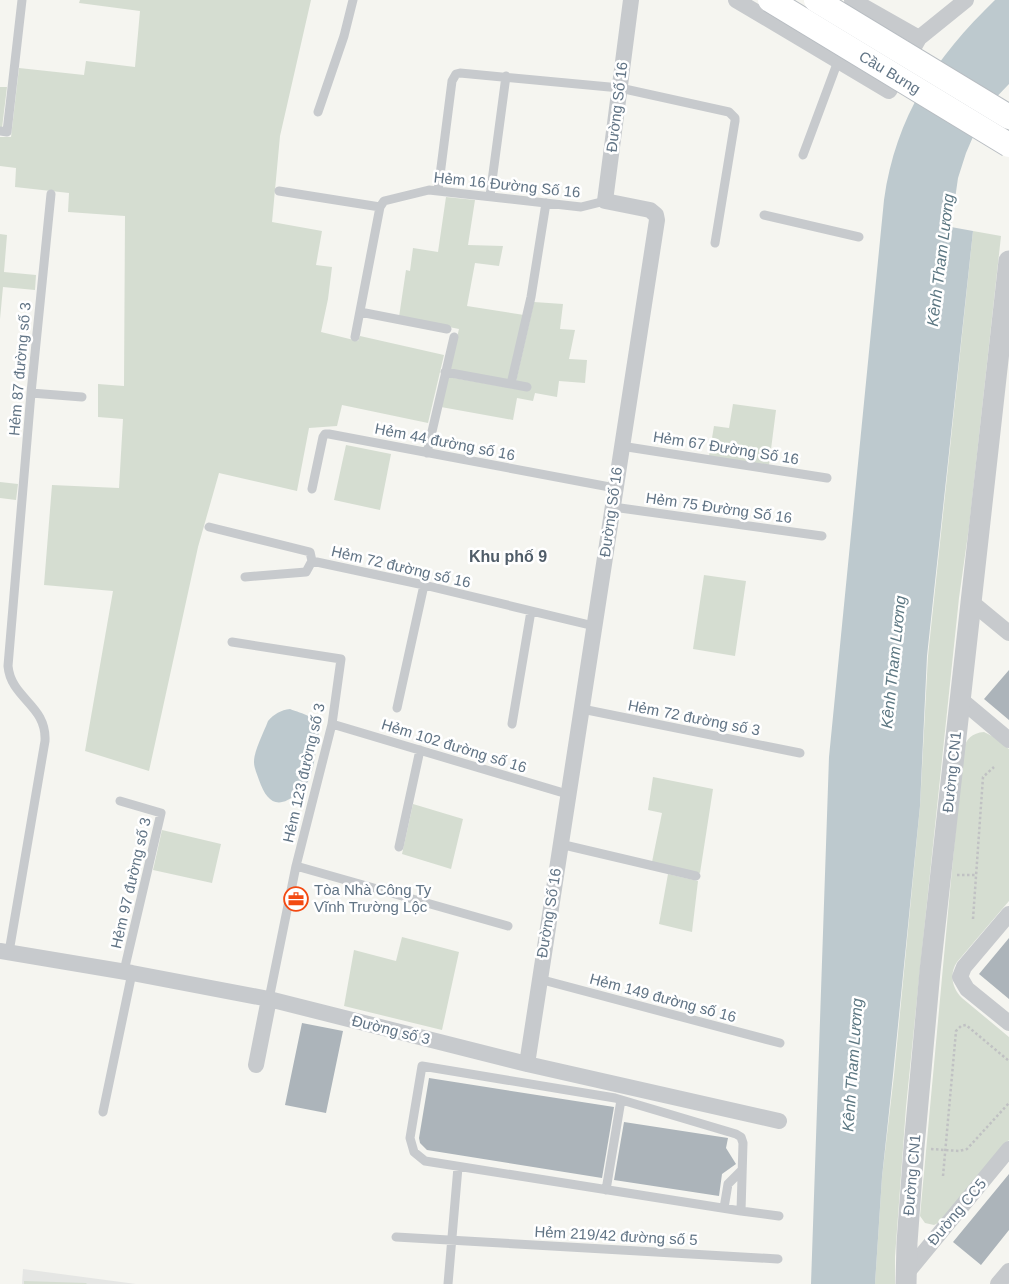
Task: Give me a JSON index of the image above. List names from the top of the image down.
{
  "streets": {
    "main road": ["Cầu Bưng"],
    "street": [
      "Đường Số 16",
      "Đường CN1",
      "Đường số 3",
      "Đường CC5"
    ],
    "lane": [
      "Hẻm 16 Đường Số 16",
      "Hẻm 87 đường số 3",
      "Hẻm 44 đường số 16",
      "Hẻm 67 Đường Số 16",
      "Hẻm 75 Đường Số 16",
      "Hẻm 72 đường số 16",
      "Hẻm 72 đường số 3",
      "Hẻm 102 đường số 16",
      "Hẻm 123 đường số 3",
      "Hẻm 97 đường số 3",
      "Hẻm 149 đường số 16",
      "Hẻm 219/42 đường số 5"
    ]
  },
  "crossings": [
    ["Đường Số 16", "Hẻm 16 Đường Số 16"],
    ["Đường Số 16", "Hẻm 44 đường số 16"],
    ["Đường Số 16", "Hẻm 67 Đường Số 16"],
    ["Đường Số 16", "Hẻm 75 Đường Số 16"],
    ["Đường Số 16", "Hẻm 72 đường số 16"],
    ["Đường Số 16", "Hẻm 72 đường số 3"],
    ["Đường Số 16", "Hẻm 102 đường số 16"],
    ["Đường Số 16", "Hẻm 149 đường số 16"],
    ["Đường Số 16", "Đường số 3"],
    ["Hẻm 87 đường số 3", "Đường số 3"],
    ["Hẻm 102 đường số 16", "Hẻm 123 đường số 3"],
    ["Đường CN1", "Đường CC5"],
    ["Hẻm 123 đường số 3", "Đường số 3"],
    ["Hẻm 97 đường số 3", "Đường số 3"]
  ],
  "districts": ["Khu phố 9"],
  "water": ["Kênh Tham Lương"],
  "places": {
    "office": ["Tòa Nhà Công Ty Vĩnh Trường Lộc"]
  }
}
